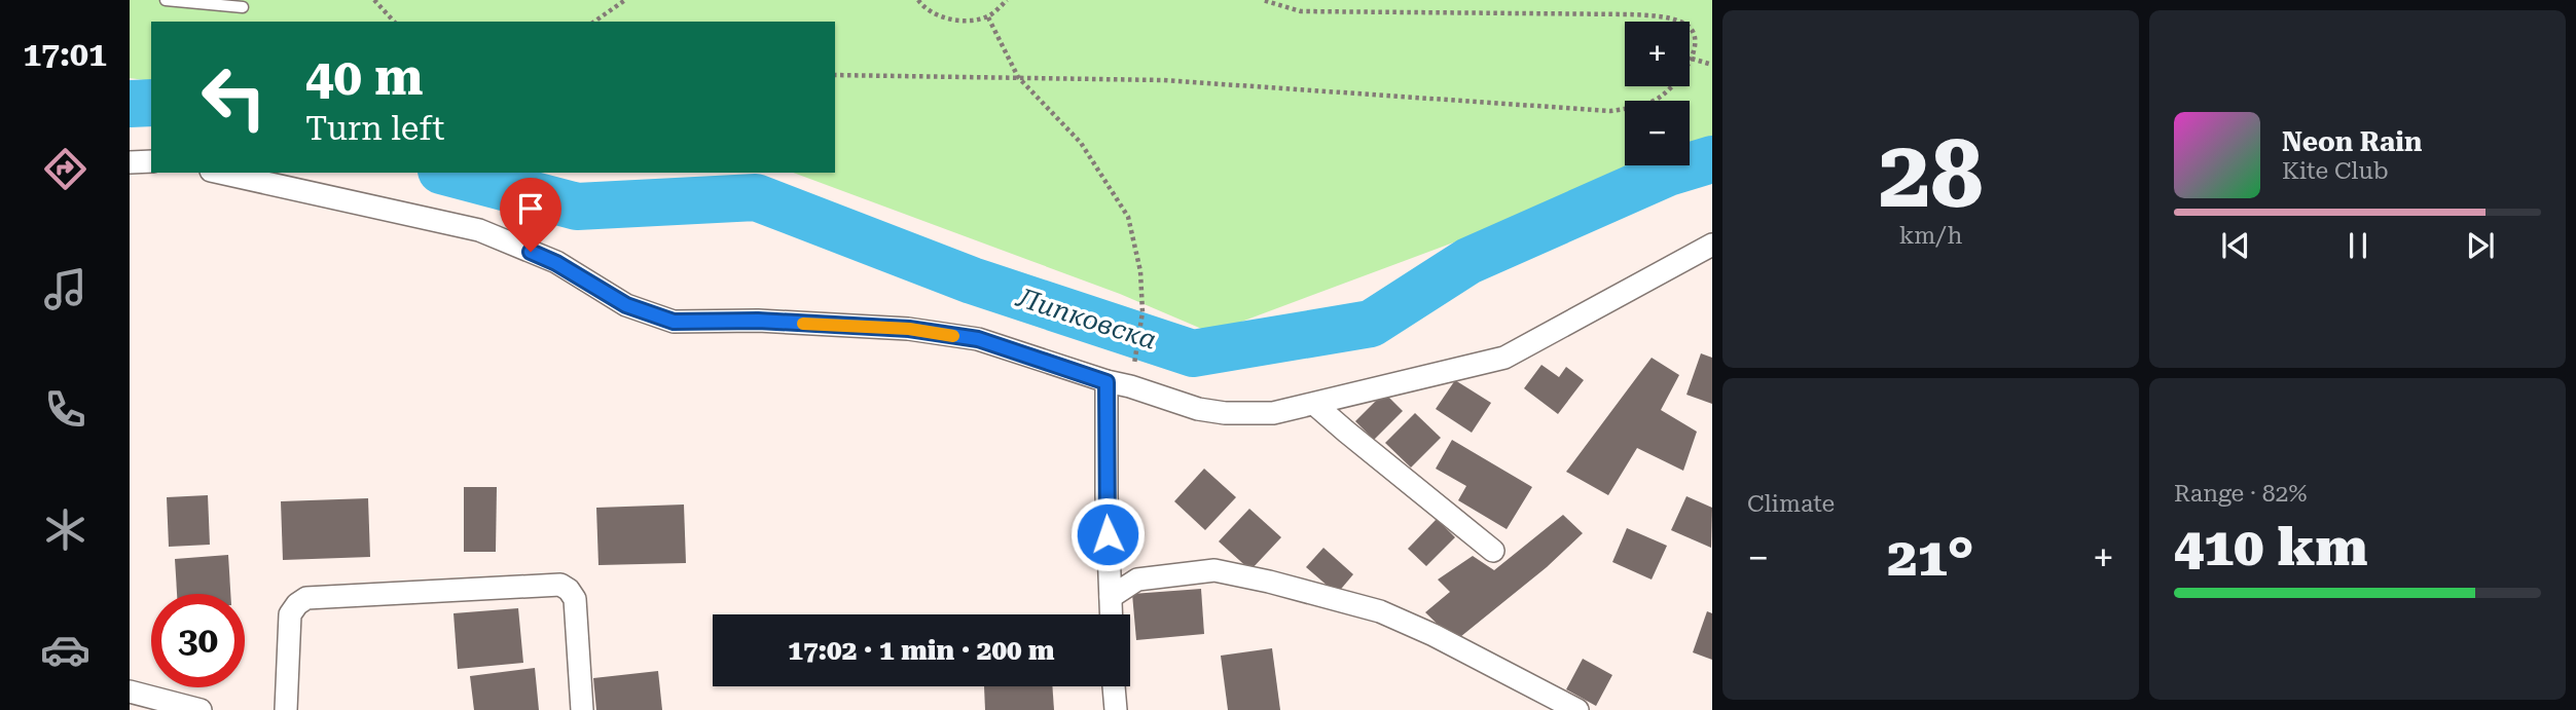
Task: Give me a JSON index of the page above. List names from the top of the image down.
{
  "water": ["Липковска"],
  "page": {
    "tabs": "17:01",
    "tile": [
      ["28", "km/h"],
      "Climate",
      ["Range · 82%", "410 km"]
    ],
    "map_buttons": ["+", "−"],
    "turn": ["40 m", "Turn left"],
    "song": ["Neon Rain", "Kite Club"],
    "heat": ["−", "21°", "+"],
    "limit": "30",
    "trip": "17:02 · 1 min · 200 m"
  }
}
